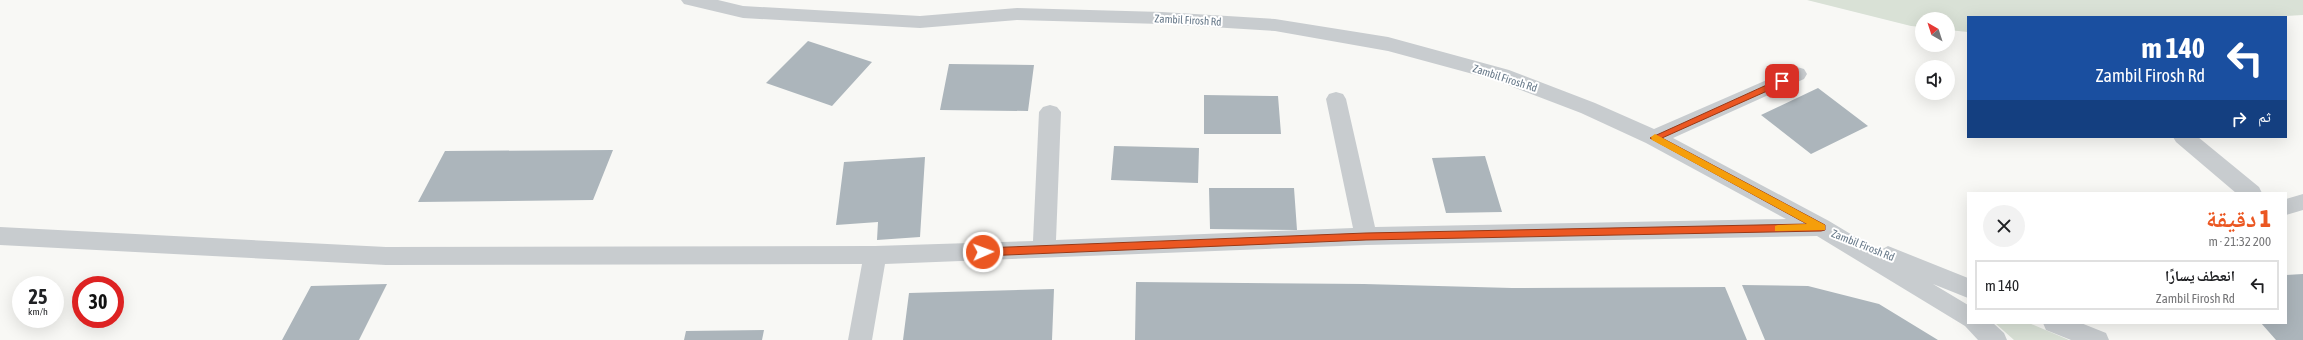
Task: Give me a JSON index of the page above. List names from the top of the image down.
{
  "streets": {
    "street": ["Zambil Firosh Rd"]
  },
  "north": "top left",
  "page": {
    "turn": ["140 m", "Zambil Firosh Rd"],
    "then": "ثم",
    "heading": ["1 دقيقة", "200 m · 21:32"],
    "list": [
      {
        "name": "انعطف يسارًا",
        "note": "Zambil Firosh Rd",
        "value": "140 m"
      }
    ],
    "speed": "25 km/h",
    "limit": "30"
  }
}
